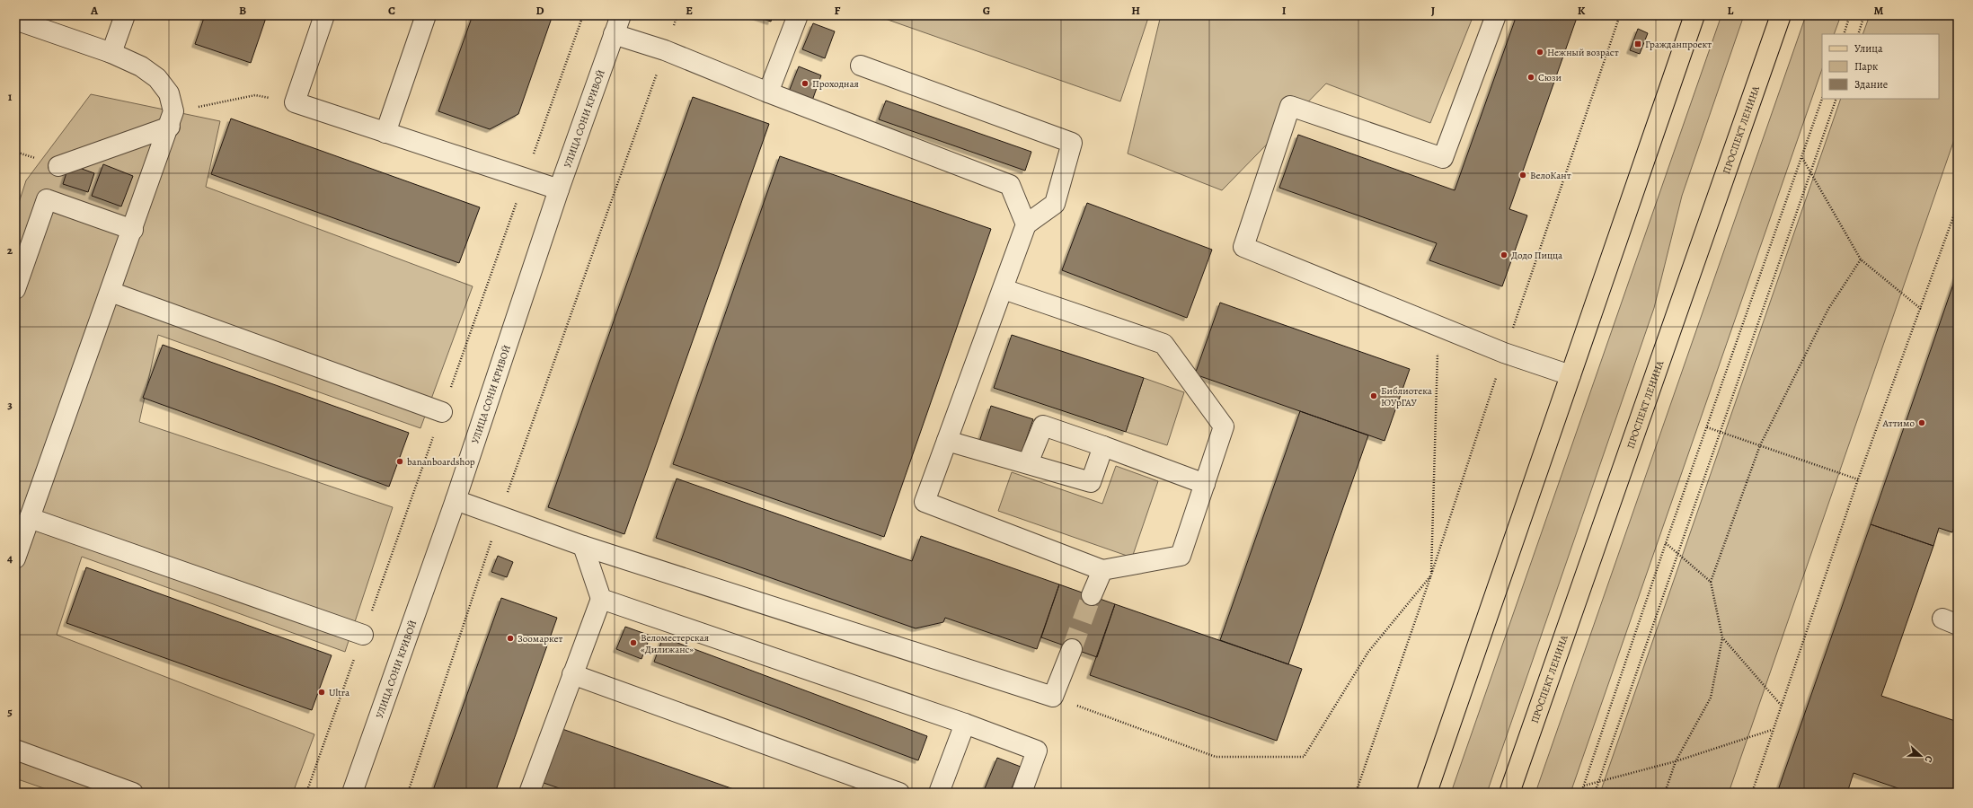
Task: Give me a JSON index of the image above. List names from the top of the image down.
{
  "streets": {
    "main road": ["ПРОСПЕКТ ЛЕНИНА"],
    "street": ["УЛИЦА СОНИ КРИВОЙ"]
  },
  "places": {
    "transit": ["Гражданпроект"],
    "other": [
      "Нежный возраст",
      "Сюзи",
      "Проходная",
      "ВелоКант",
      "Додо Пицца",
      "Библиотека ЮУрГАУ",
      "Аттимо",
      "bananboardshop",
      "Зоомаркет",
      "Веломестерская «Дилижанс»",
      "Ultra"
    ]
  },
  "legend": ["Улица", "Парк", "Здание"],
  "north": "right",
  "grid": {
    "columns": [
      "A",
      "B",
      "C",
      "D",
      "E",
      "F",
      "G",
      "H",
      "I",
      "J",
      "K",
      "L",
      "M"
    ],
    "rows": [
      "1",
      "2",
      "3",
      "4",
      "5"
    ]
  }
}
